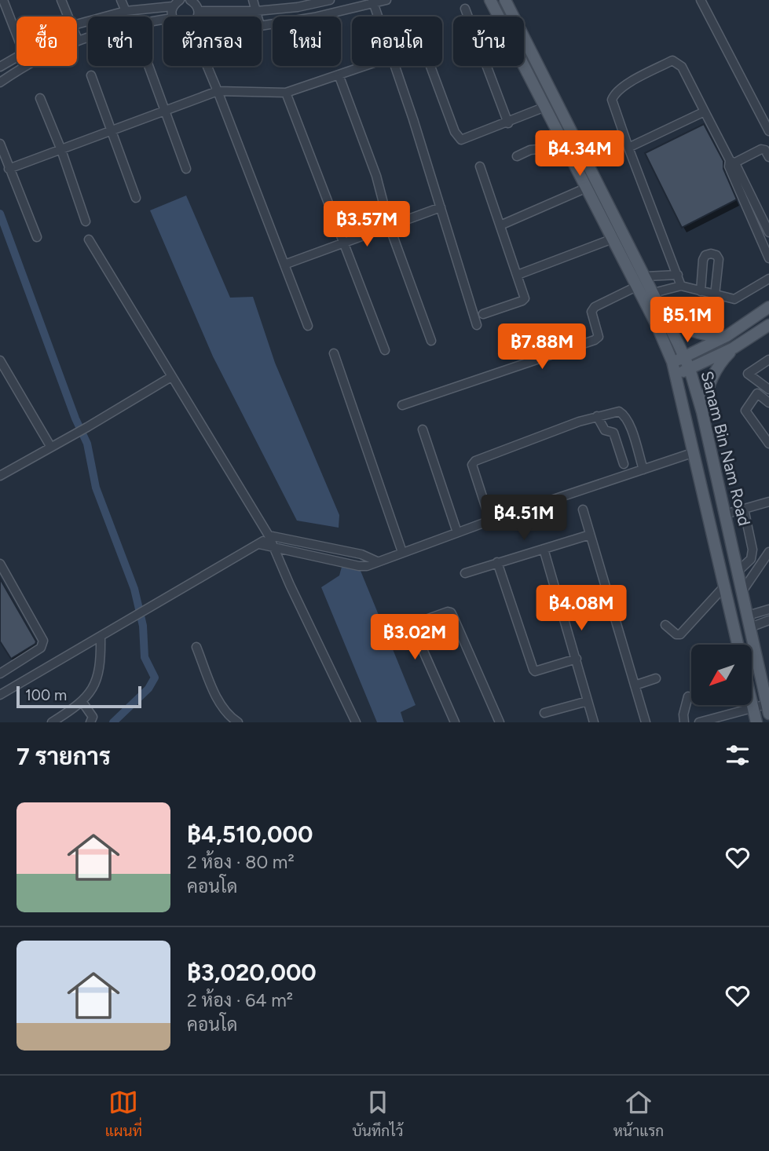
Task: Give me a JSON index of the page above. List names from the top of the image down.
{
  "streets": {
    "main road": ["Sanam Bin Nam Road"]
  },
  "scale_bar": "100 m",
  "north": "bottom left",
  "page": {
    "chip": [
      "ซื้อ",
      "เช่า",
      "ตัวกรอง",
      "ใหม่",
      "คอนโด",
      "บ้าน"
    ],
    "price": [
      "฿4.34M",
      "฿3.57M",
      "฿5.1M",
      "฿7.88M",
      "฿4.51M",
      "฿4.08M",
      "฿3.02M"
    ],
    "scale": "100 m",
    "heading": "7 รายการ",
    "list": [
      {
        "name": "฿4,510,000",
        "note": "2 ห้อง · 80 m² · คอนโด"
      },
      {
        "name": "฿3,020,000",
        "note": "2 ห้อง · 64 m² · คอนโด"
      }
    ],
    "tabs": ["แผนที่", "บันทึกไว้", "หน้าแรก"]
  }
}
